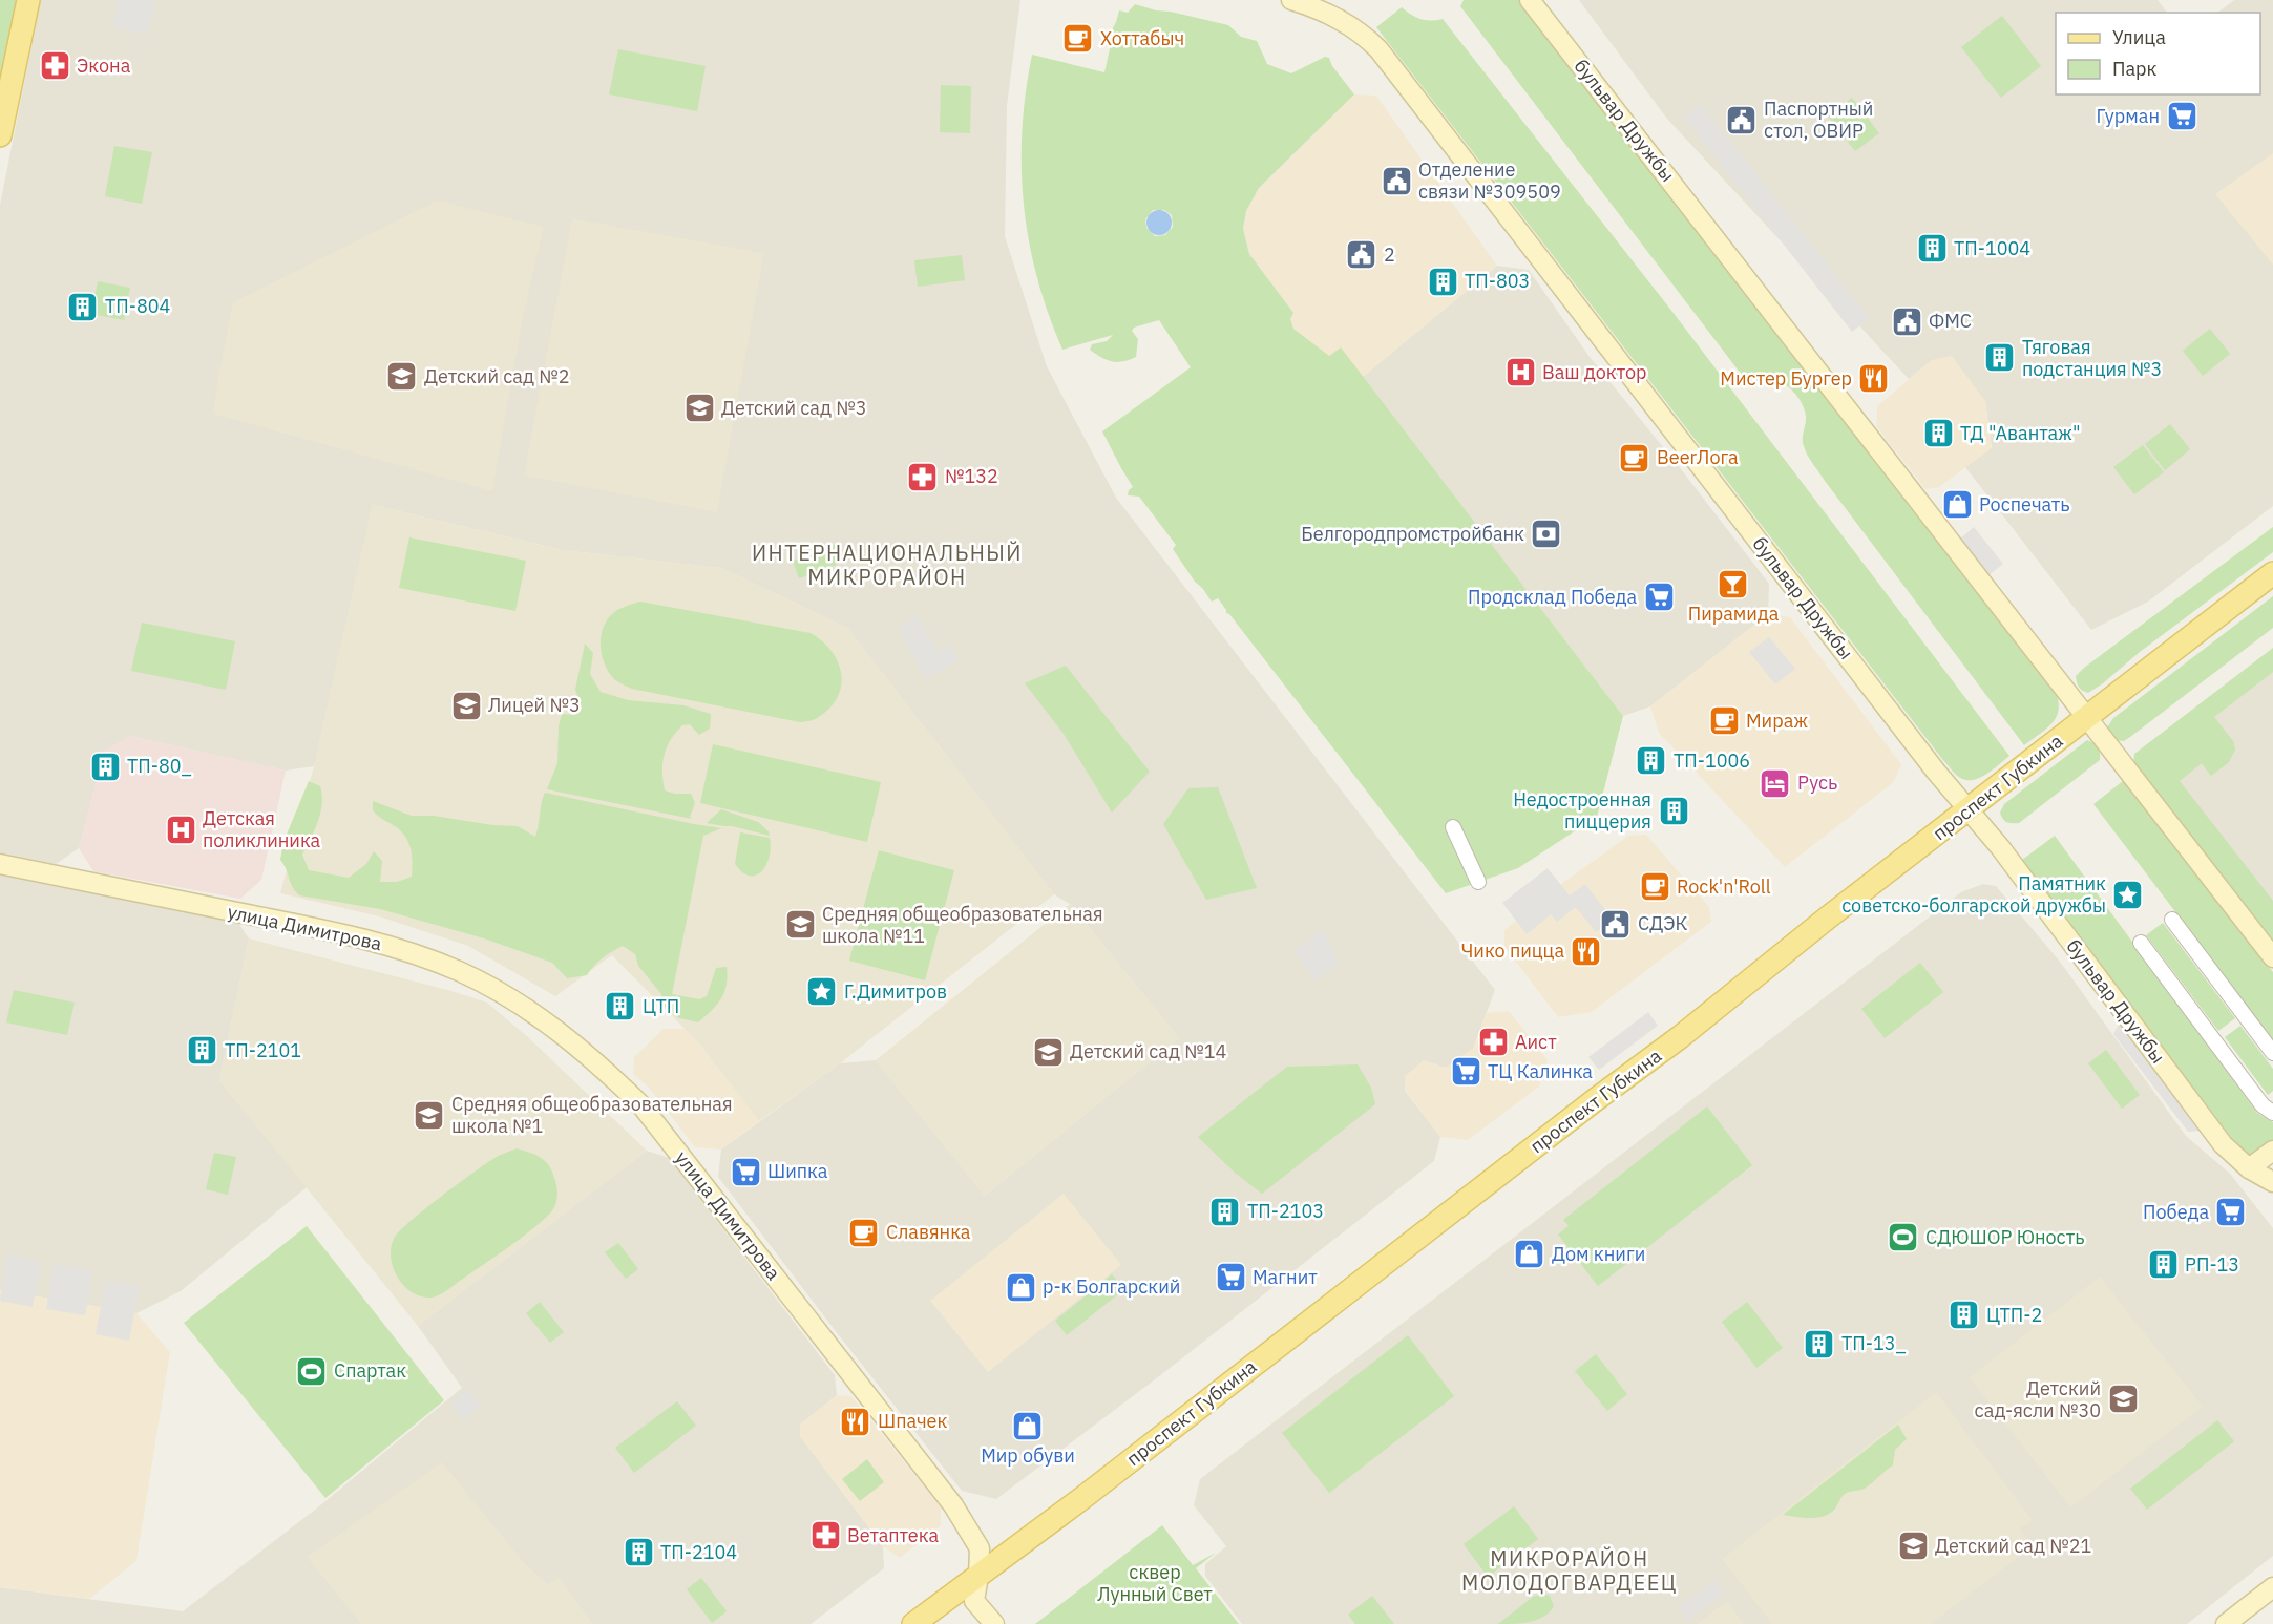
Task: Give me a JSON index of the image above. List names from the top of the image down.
{
  "streets": {
    "main road": ["бульвар Дружбы", "проспект Губкина", "улица Димитрова"]
  },
  "crossings": [
    ["бульвар Дружбы", "проспект Губкина"],
    ["проспект Губкина", "улица Димитрова"]
  ],
  "districts": ["ИНТЕРНАЦИОНАЛЬНЫЙ МИКРОРАЙОН", "МИКРОРАЙОН МОЛОДОГВАРДЕЕЦ"],
  "parks": ["сквер Лунный Свет"],
  "places": {
    "cafe": [
      "Хоттабыч",
      "BeerЛога",
      "Мираж",
      "Rock'n'Roll",
      "Славянка"
    ],
    "pharmacy": [
      "Экона",
      "№132",
      "Аист",
      "Ветаптека"
    ],
    "supermarket": [
      "Гурман",
      "Продсклад Победа",
      "ТЦ Калинка",
      "Шипка",
      "Победа",
      "Магнит"
    ],
    "public building": [
      "Паспортный стол, ОВИР",
      "Отделение связи №309509",
      "2",
      "ФМС",
      "СДЭК"
    ],
    "building": [
      "ТП-1004",
      "ТП-803",
      "ТП-804",
      "Тяговая подстанция №3",
      "ТД \"Авантаж\"",
      "ТП-1006",
      "ТП-80_",
      "Недостроенная пиццерия",
      "ЦТП",
      "ТП-2101",
      "ТП-2103",
      "РП-13",
      "ЦТП-2",
      "ТП-13_",
      "ТП-2104"
    ],
    "hospital": ["Ваш доктор", "Детская поликлиника"],
    "school or university": [
      "Детский сад №2",
      "Детский сад №3",
      "Лицей №3",
      "Cредняя общеобразовательная школа №11",
      "Детский сад №14",
      "Средняя общеобразовательная школа №1",
      "Детский сад-ясли №30",
      "Детский сад №21"
    ],
    "restaurant": ["Мистер Бургер", "Чико пицца", "Шпачек"],
    "shop": [
      "Роспечать",
      "Дом книги",
      "р-к Болгарский",
      "Мир обуви"
    ],
    "bank": ["Белгородпромстройбанк"],
    "bar": ["Пирамида"],
    "hotel": ["Русь"],
    "place": ["Памятник советско-болгарской дружбы", "Г.Димитров"],
    "sports": ["СДЮШОР Юность", "Спартак"]
  },
  "legend": ["Улица", "Парк"]
}
